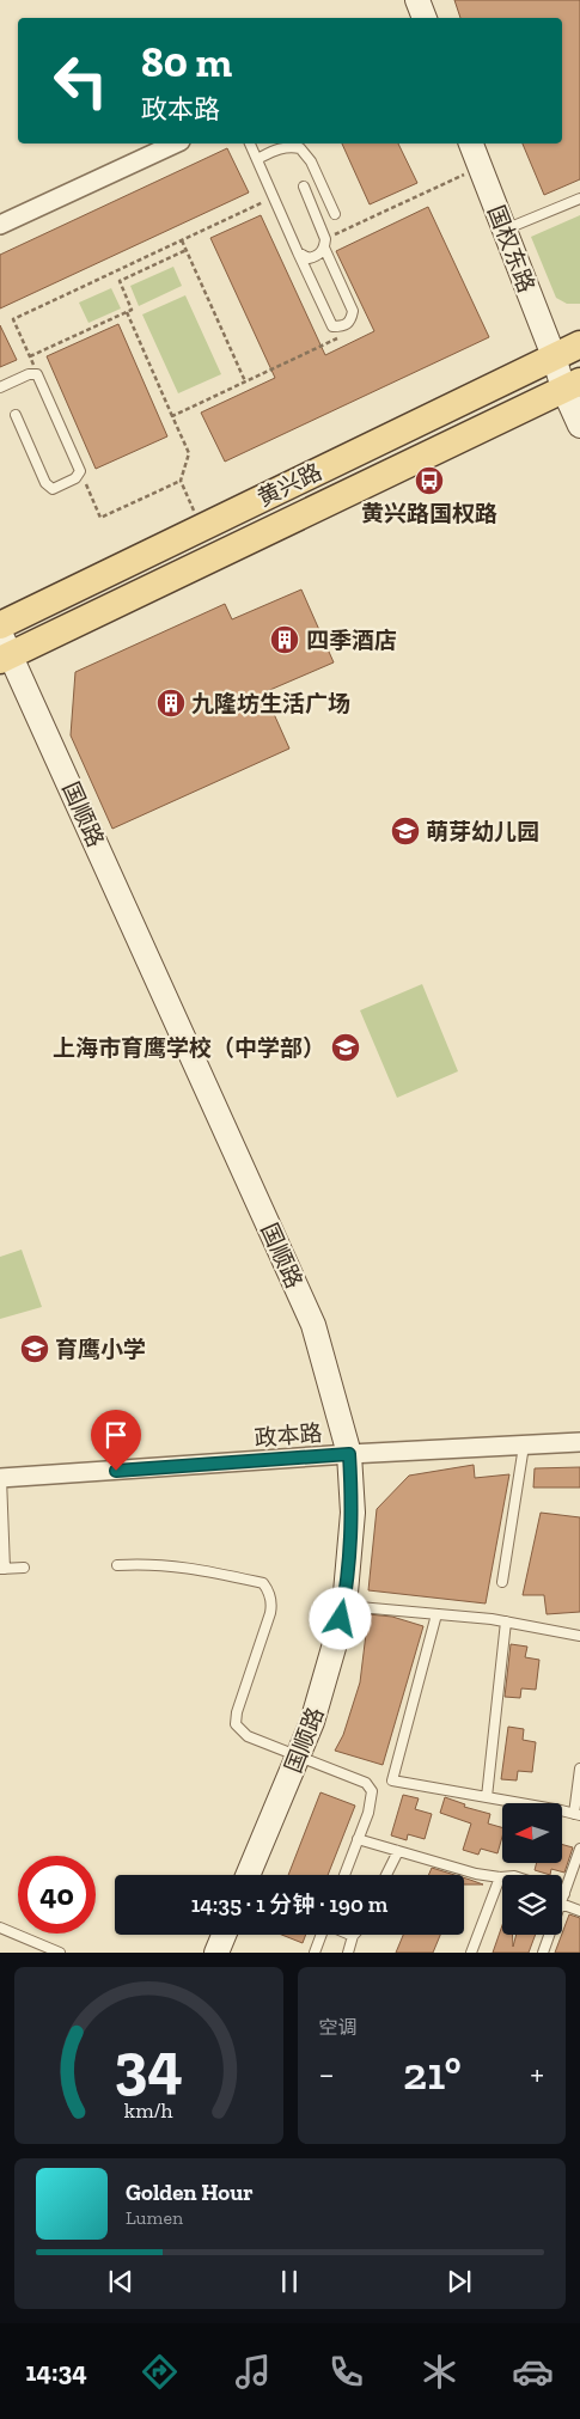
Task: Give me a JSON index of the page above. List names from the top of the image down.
{
  "streets": {
    "main road": ["黄兴路"],
    "street": ["国权东路", "国顺路", "政本路"]
  },
  "crossings": [
    ["国权东路", "黄兴路"],
    ["黄兴路", "国顺路"],
    ["国顺路", "政本路"]
  ],
  "places": {
    "bus stop": ["黄兴路国权路"],
    "building": ["四季酒店", "九隆坊生活广场"],
    "school or university": ["萌芽幼儿园", "上海市育鹰学校（中学部）", "育鹰小学"]
  },
  "north": "left",
  "page": {
    "turn": ["80 m", "政本路"],
    "limit": "40",
    "trip": "14:35 · 1 分钟 · 190 m",
    "tile": "空调",
    "heat": ["−", "21°", "+"],
    "song": ["Golden Hour", "Lumen"],
    "tabs": "14:34",
    "gauge": ["34", "km/h"]
  }
}
